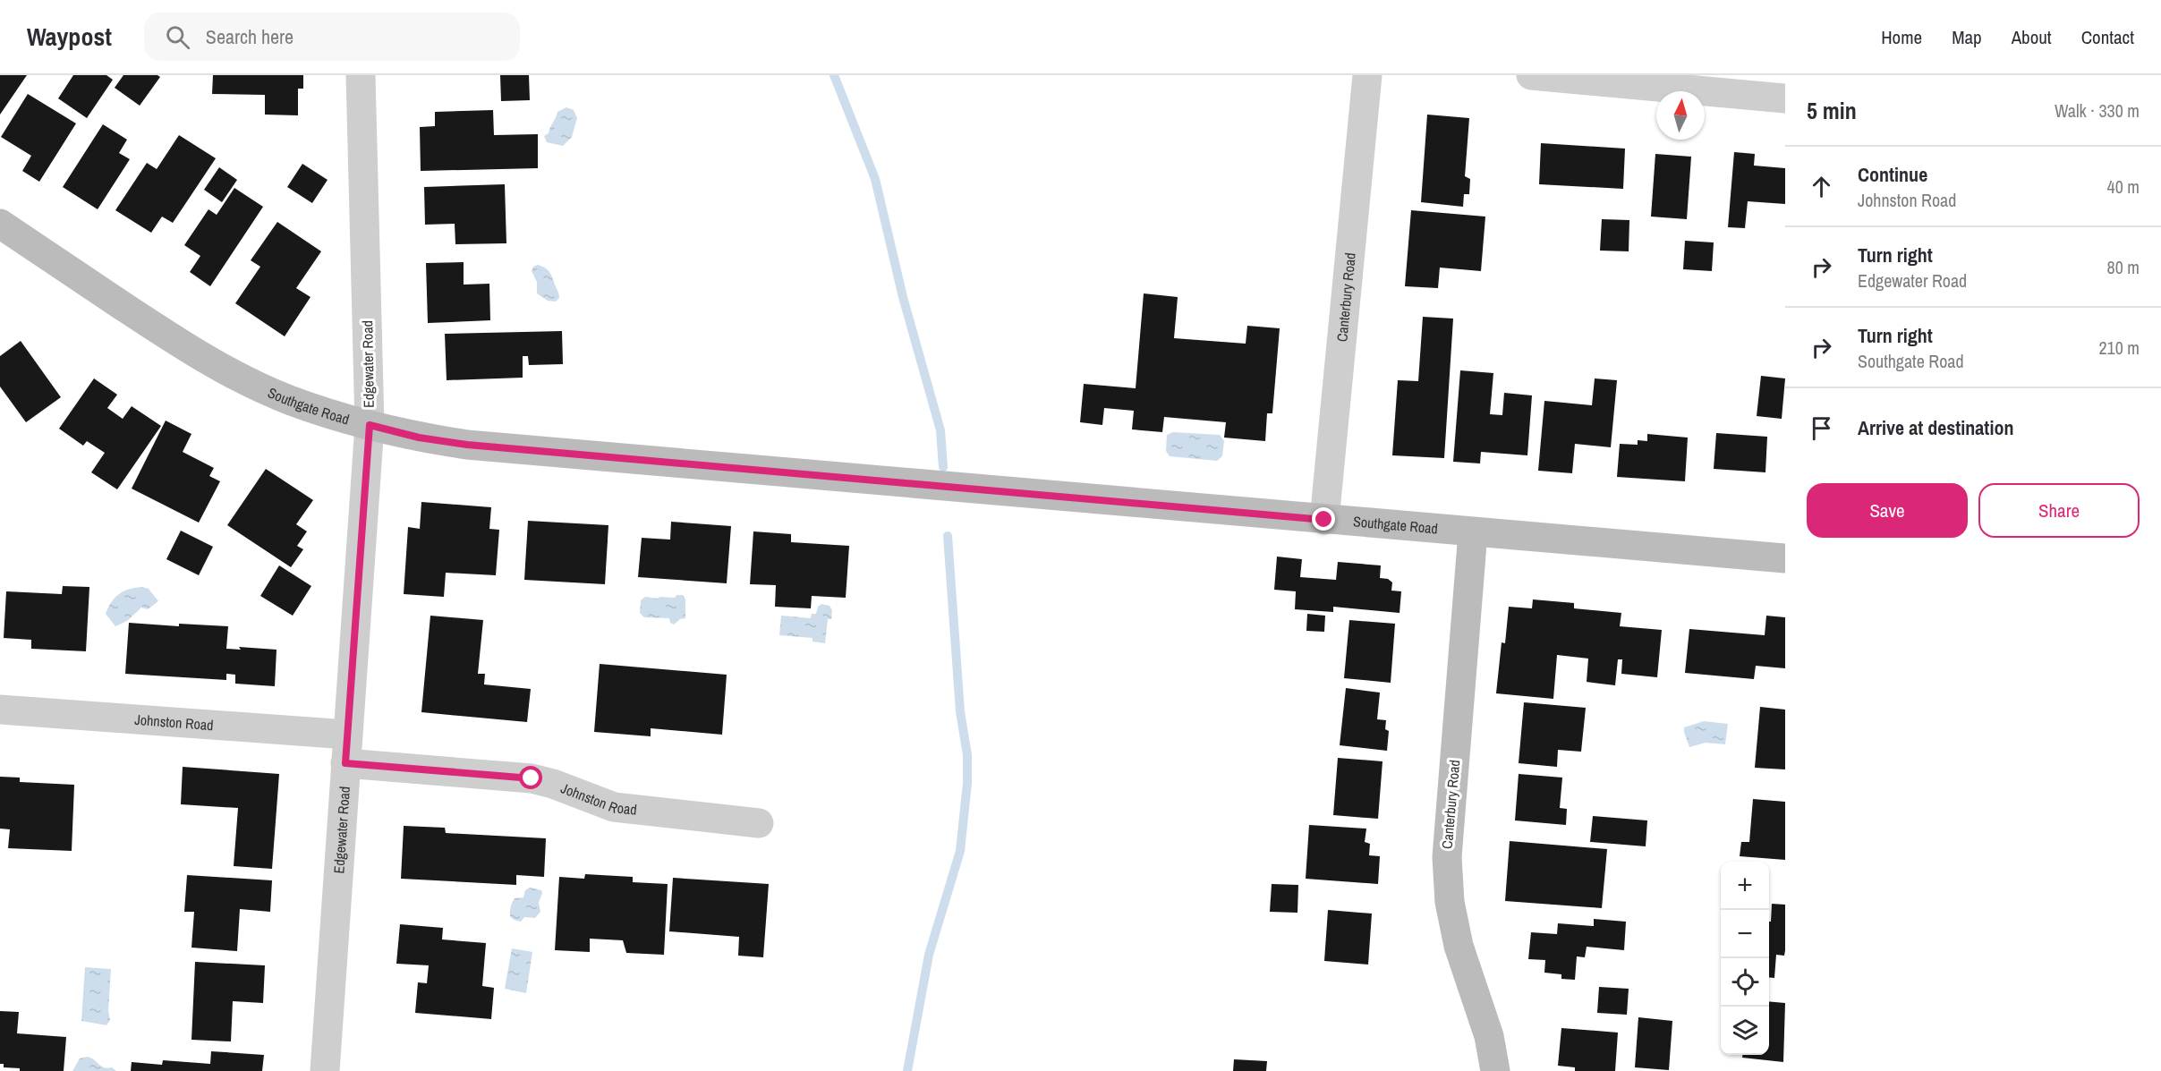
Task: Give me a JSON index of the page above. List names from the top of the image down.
{
  "streets": {
    "street": [
      "Canterbury Road",
      "Edgewater Road",
      "Southgate Road",
      "Johnston Road"
    ]
  },
  "crossings": [
    ["Canterbury Road", "Southgate Road"],
    ["Edgewater Road", "Southgate Road"],
    ["Edgewater Road", "Johnston Road"]
  ],
  "north": "top",
  "page": {
    "header": "Waypost",
    "search": "Search here",
    "nav": [
      "Home",
      "Map",
      "About",
      "Contact"
    ],
    "heading": ["5 min", "Walk · 330 m"],
    "list": [
      ["Continue", "Johnston Road", "40 m"],
      ["Turn right", "Edgewater Road", "80 m"],
      ["Turn right", "Southgate Road", "210 m"],
      "Arrive at destination"
    ],
    "buttons": ["Save", "Share"],
    "map_buttons": ["+", "−"]
  }
}
